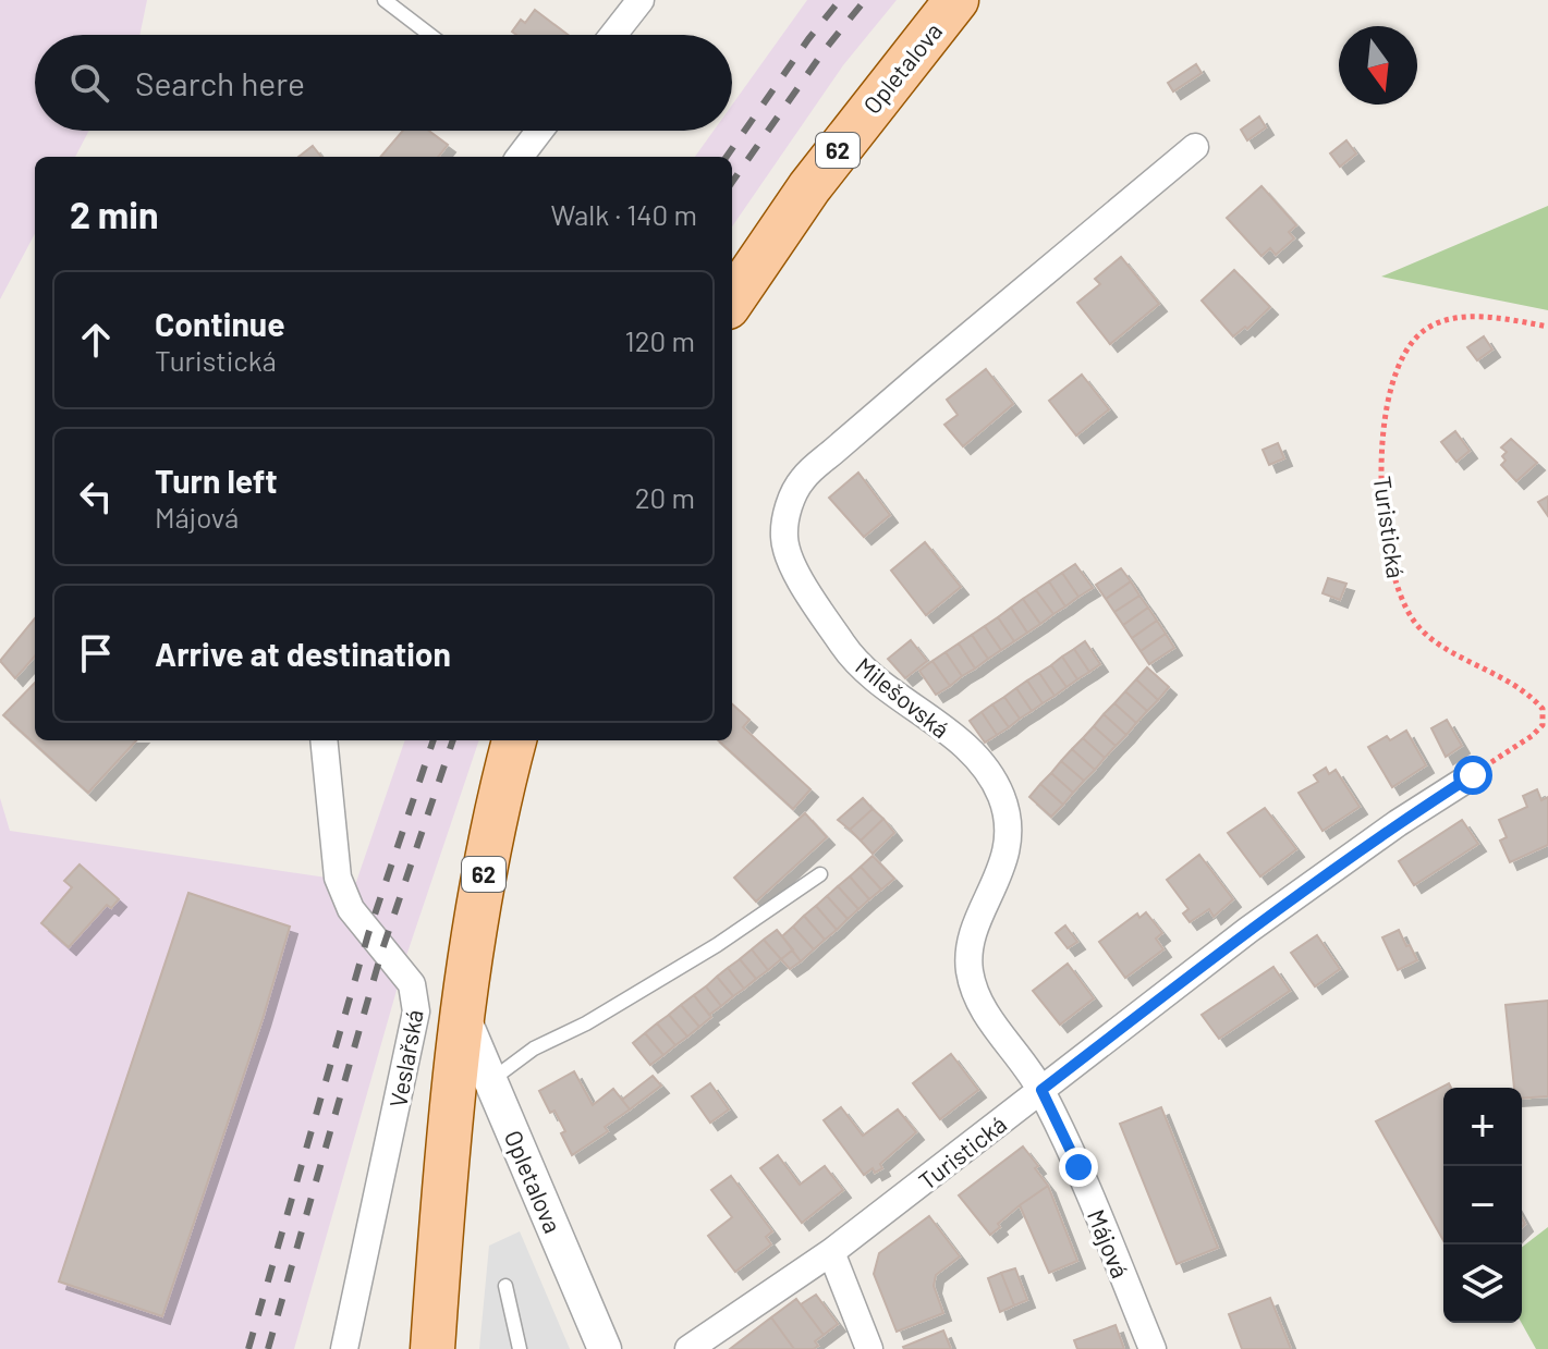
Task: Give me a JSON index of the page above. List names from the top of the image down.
{
  "streets": {
    "main road": ["Opletalova", "62"],
    "street": [
      "Turistická",
      "Milešovská",
      "Veslařská",
      "Májová"
    ]
  },
  "crossings": [
    ["Opletalova", "62"],
    ["Turistická", "Milešovská"],
    ["Turistická", "Májová"],
    ["Milešovská", "Májová"]
  ],
  "north": "bottom",
  "page": {
    "search": "Search here",
    "heading": ["2 min", "Walk · 140 m"],
    "list": [
      ["Continue", "Turistická", "120 m"],
      ["Turn left", "Májová", "20 m"],
      "Arrive at destination"
    ],
    "map_buttons": ["+", "−"]
  }
}
